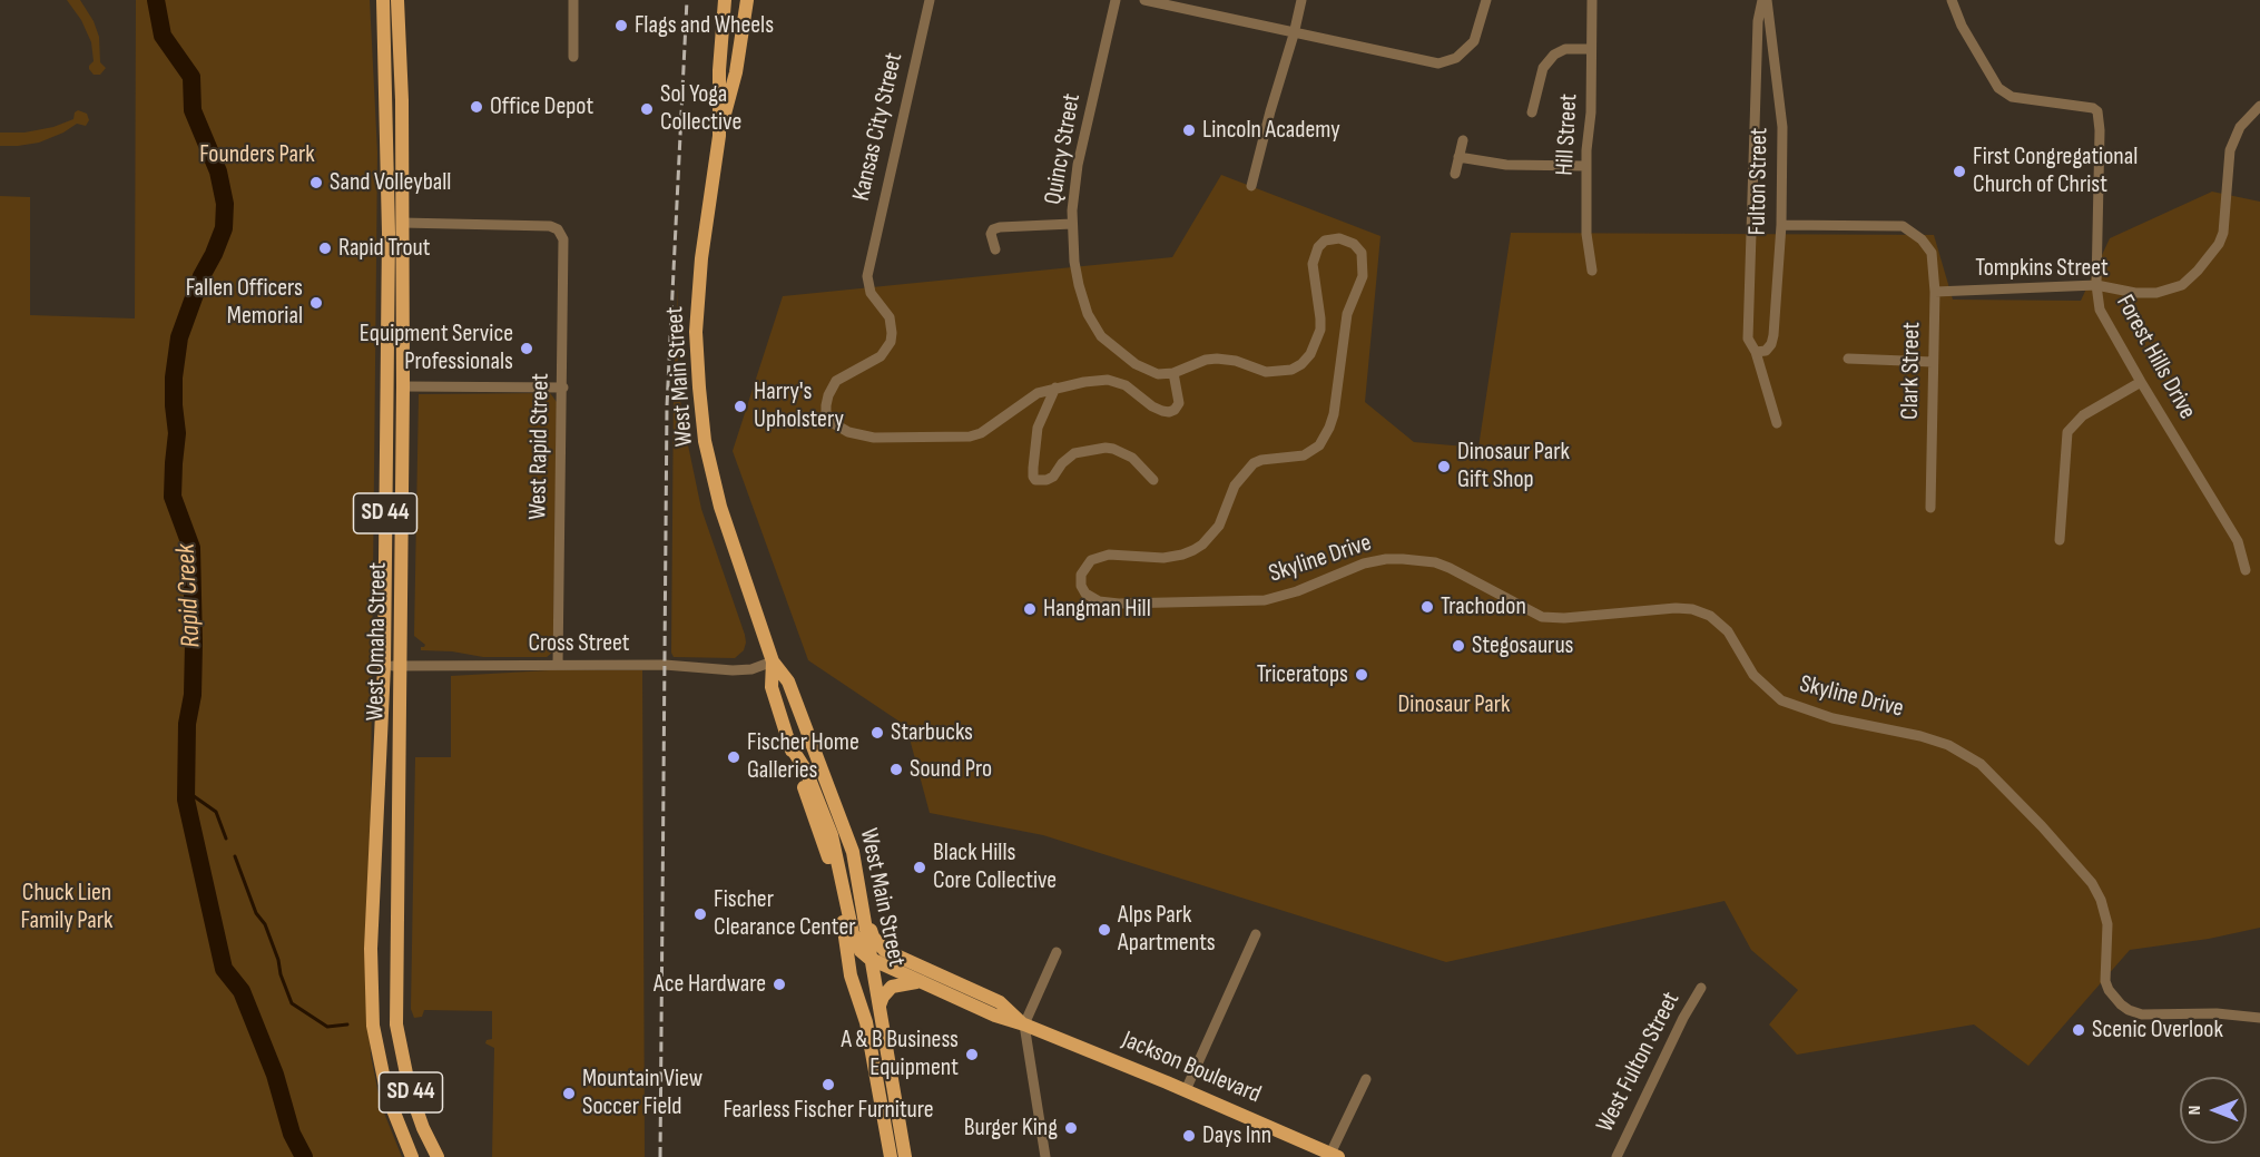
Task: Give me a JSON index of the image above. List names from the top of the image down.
{
  "streets": {
    "main road": [
      "West Main Street",
      "SD 44",
      "West Omaha Street",
      "Jackson Boulevard"
    ],
    "street": [
      "Kansas City Street",
      "Hill Street",
      "Quincy Street",
      "Fulton Street",
      "Tompkins Street",
      "Forest Hills Drive",
      "Clark Street",
      "West Rapid Street",
      "Skyline Drive",
      "Cross Street",
      "West Fulton Street"
    ]
  },
  "crossings": [
    ["Kansas City Street", "Quincy Street"],
    ["Kansas City Street", "Skyline Drive"],
    ["Quincy Street", "Skyline Drive"],
    ["Fulton Street", "Clark Street"],
    ["Tompkins Street", "Forest Hills Drive"],
    ["Tompkins Street", "Clark Street"],
    ["West Main Street", "Cross Street"],
    ["West Main Street", "Jackson Boulevard"],
    ["West Rapid Street", "West Omaha Street"],
    ["West Rapid Street", "Cross Street"],
    ["West Omaha Street", "Cross Street"]
  ],
  "water": ["Rapid Creek"],
  "parks": ["Founders Park", "Dinosaur Park", "Chuck Lien Family Park"],
  "places": [
    "Flags and Wheels",
    "Office Depot",
    "Sol Yoga Collective",
    "Lincoln Academy",
    "First Congregational Church of Christ",
    "Sand Volleyball",
    "Rapid Trout",
    "Fallen Officers Memorial",
    "Equipment Service Professionals",
    "Harry's Upholstery",
    "Dinosaur Park Gift Shop",
    "Trachodon",
    "Hangman Hill",
    "Stegosaurus",
    "Triceratops",
    "Starbucks",
    "Fischer Home Galleries",
    "Sound Pro",
    "Black Hills Core Collective",
    "Fischer Clearance Center",
    "Alps Park Apartments",
    "Ace Hardware",
    "Scenic Overlook",
    "A & B Business Equipment",
    "Fearless Fischer Furniture",
    "Mountain View Soccer Field",
    "Burger King",
    "Days Inn"
  ],
  "north": "left"
}
